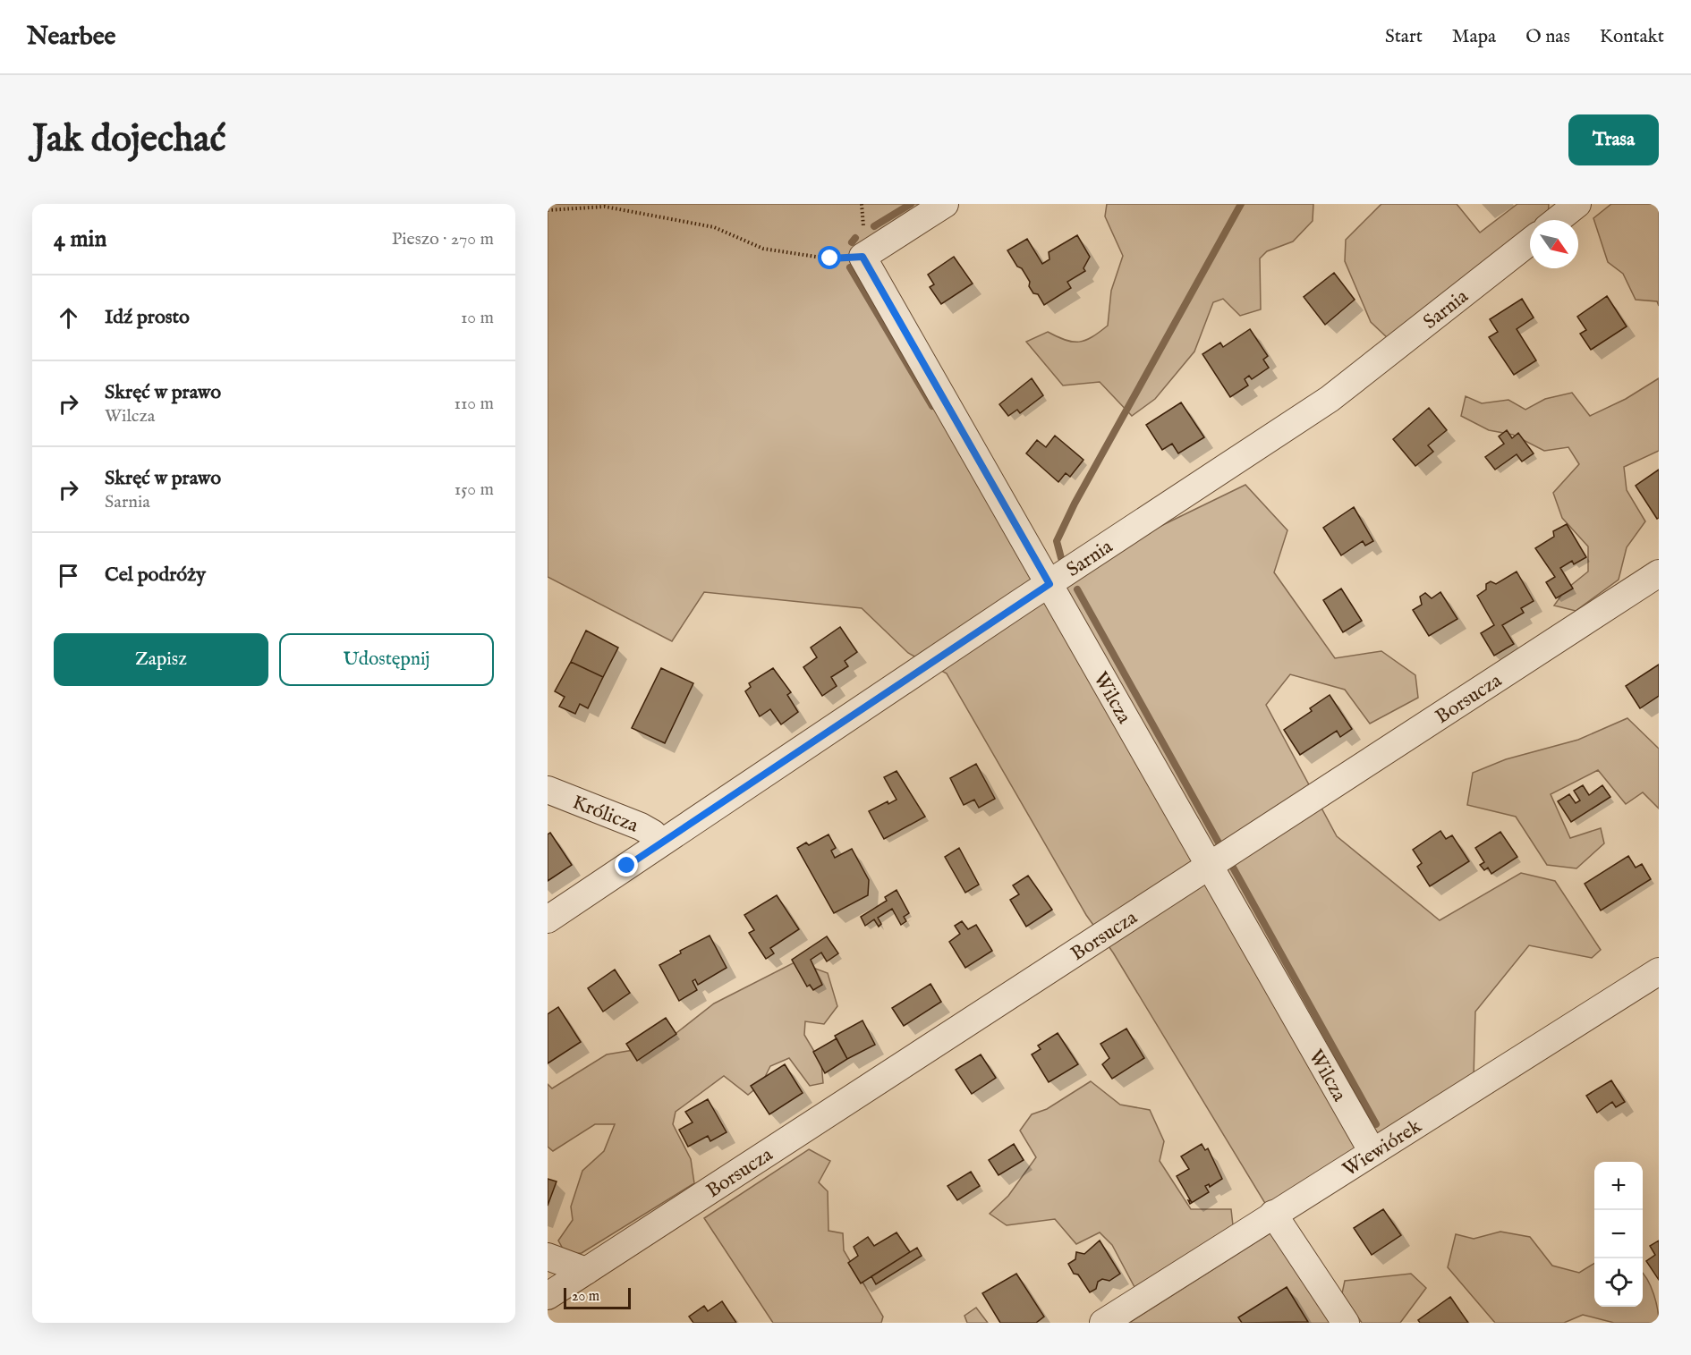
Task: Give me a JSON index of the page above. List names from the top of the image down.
{
  "streets": {
    "street": [
      "Sarnia",
      "Wilcza",
      "Borsucza",
      "Królicza",
      "Wiewiórek"
    ]
  },
  "crossings": [
    ["Sarnia", "Wilcza"],
    ["Sarnia", "Królicza"],
    ["Wilcza", "Borsucza"],
    ["Wilcza", "Wiewiórek"]
  ],
  "scale_bar": "20 m",
  "north": "bottom right",
  "page": {
    "header": "Nearbee",
    "nav": [
      "Start",
      "Mapa",
      "O nas",
      "Kontakt"
    ],
    "buttons": [
      "Trasa",
      ["Zapisz", "Udostępnij"]
    ],
    "title": "Jak dojechać",
    "heading": ["4 min", "Pieszo · 270 m"],
    "list": [
      ["Idź prosto", "10 m"],
      ["Skręć w prawo", "Wilcza", "110 m"],
      ["Skręć w prawo", "Sarnia", "150 m"],
      "Cel podróży"
    ],
    "map_buttons": ["+", "−"],
    "scale": "20 m"
  }
}
